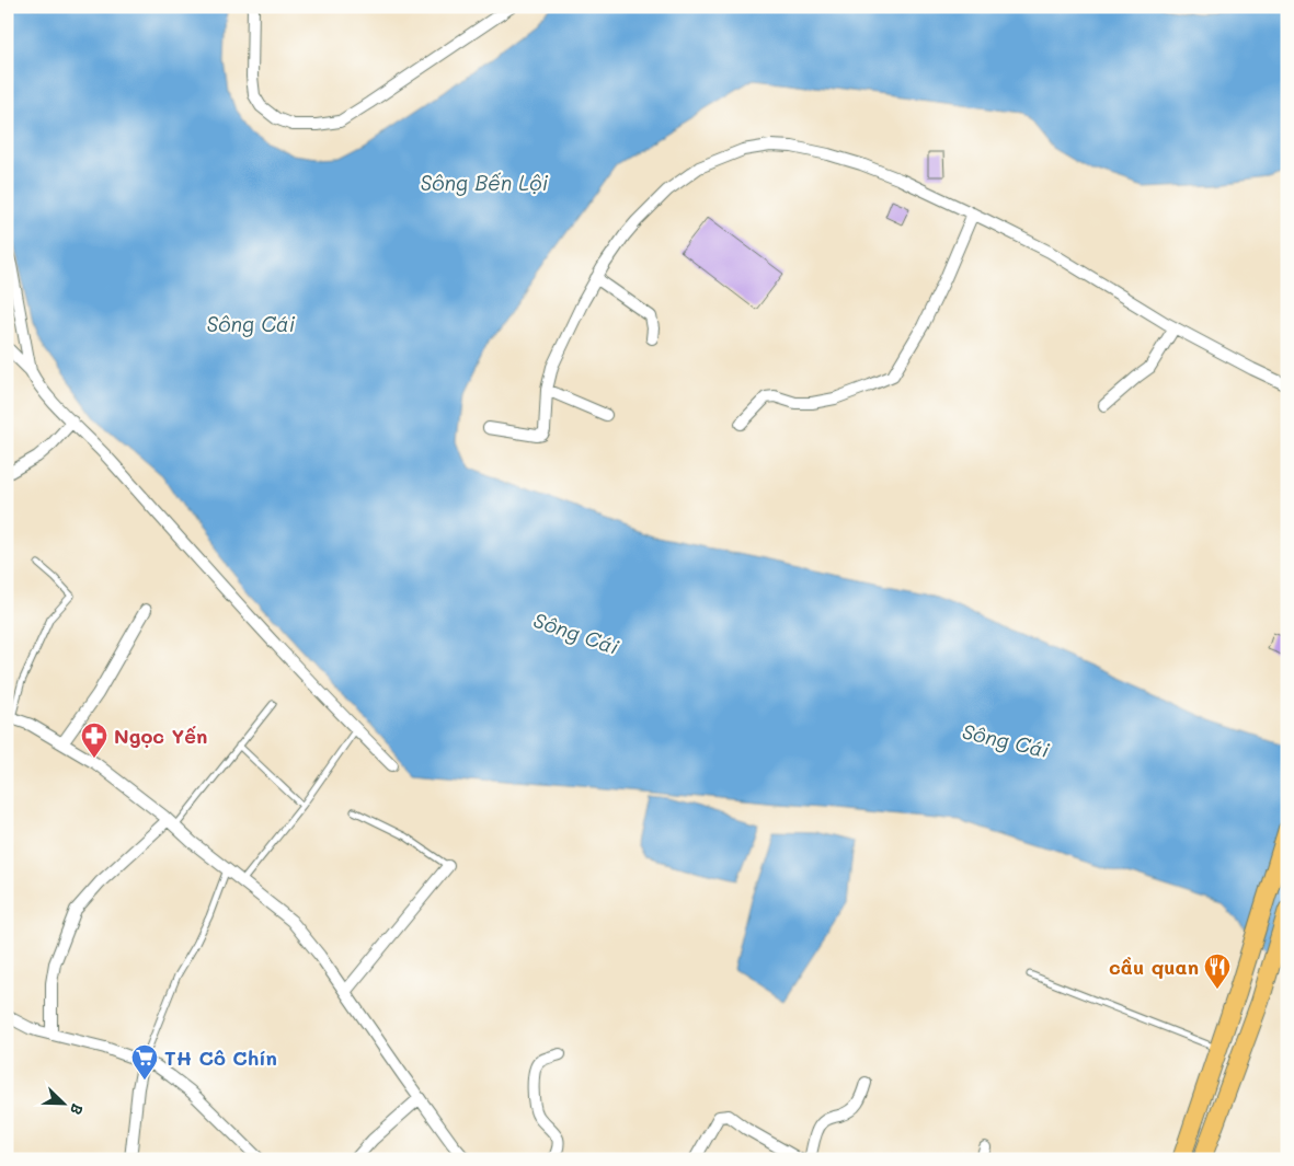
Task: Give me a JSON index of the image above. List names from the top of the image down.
{
  "water": ["Sông Bến Lội", "Sông Cái"],
  "places": {
    "pharmacy": ["Ngọc Yến"],
    "restaurant": ["cầu quan"],
    "supermarket": ["TH Cô Chín"]
  },
  "north": "bottom right"
}
